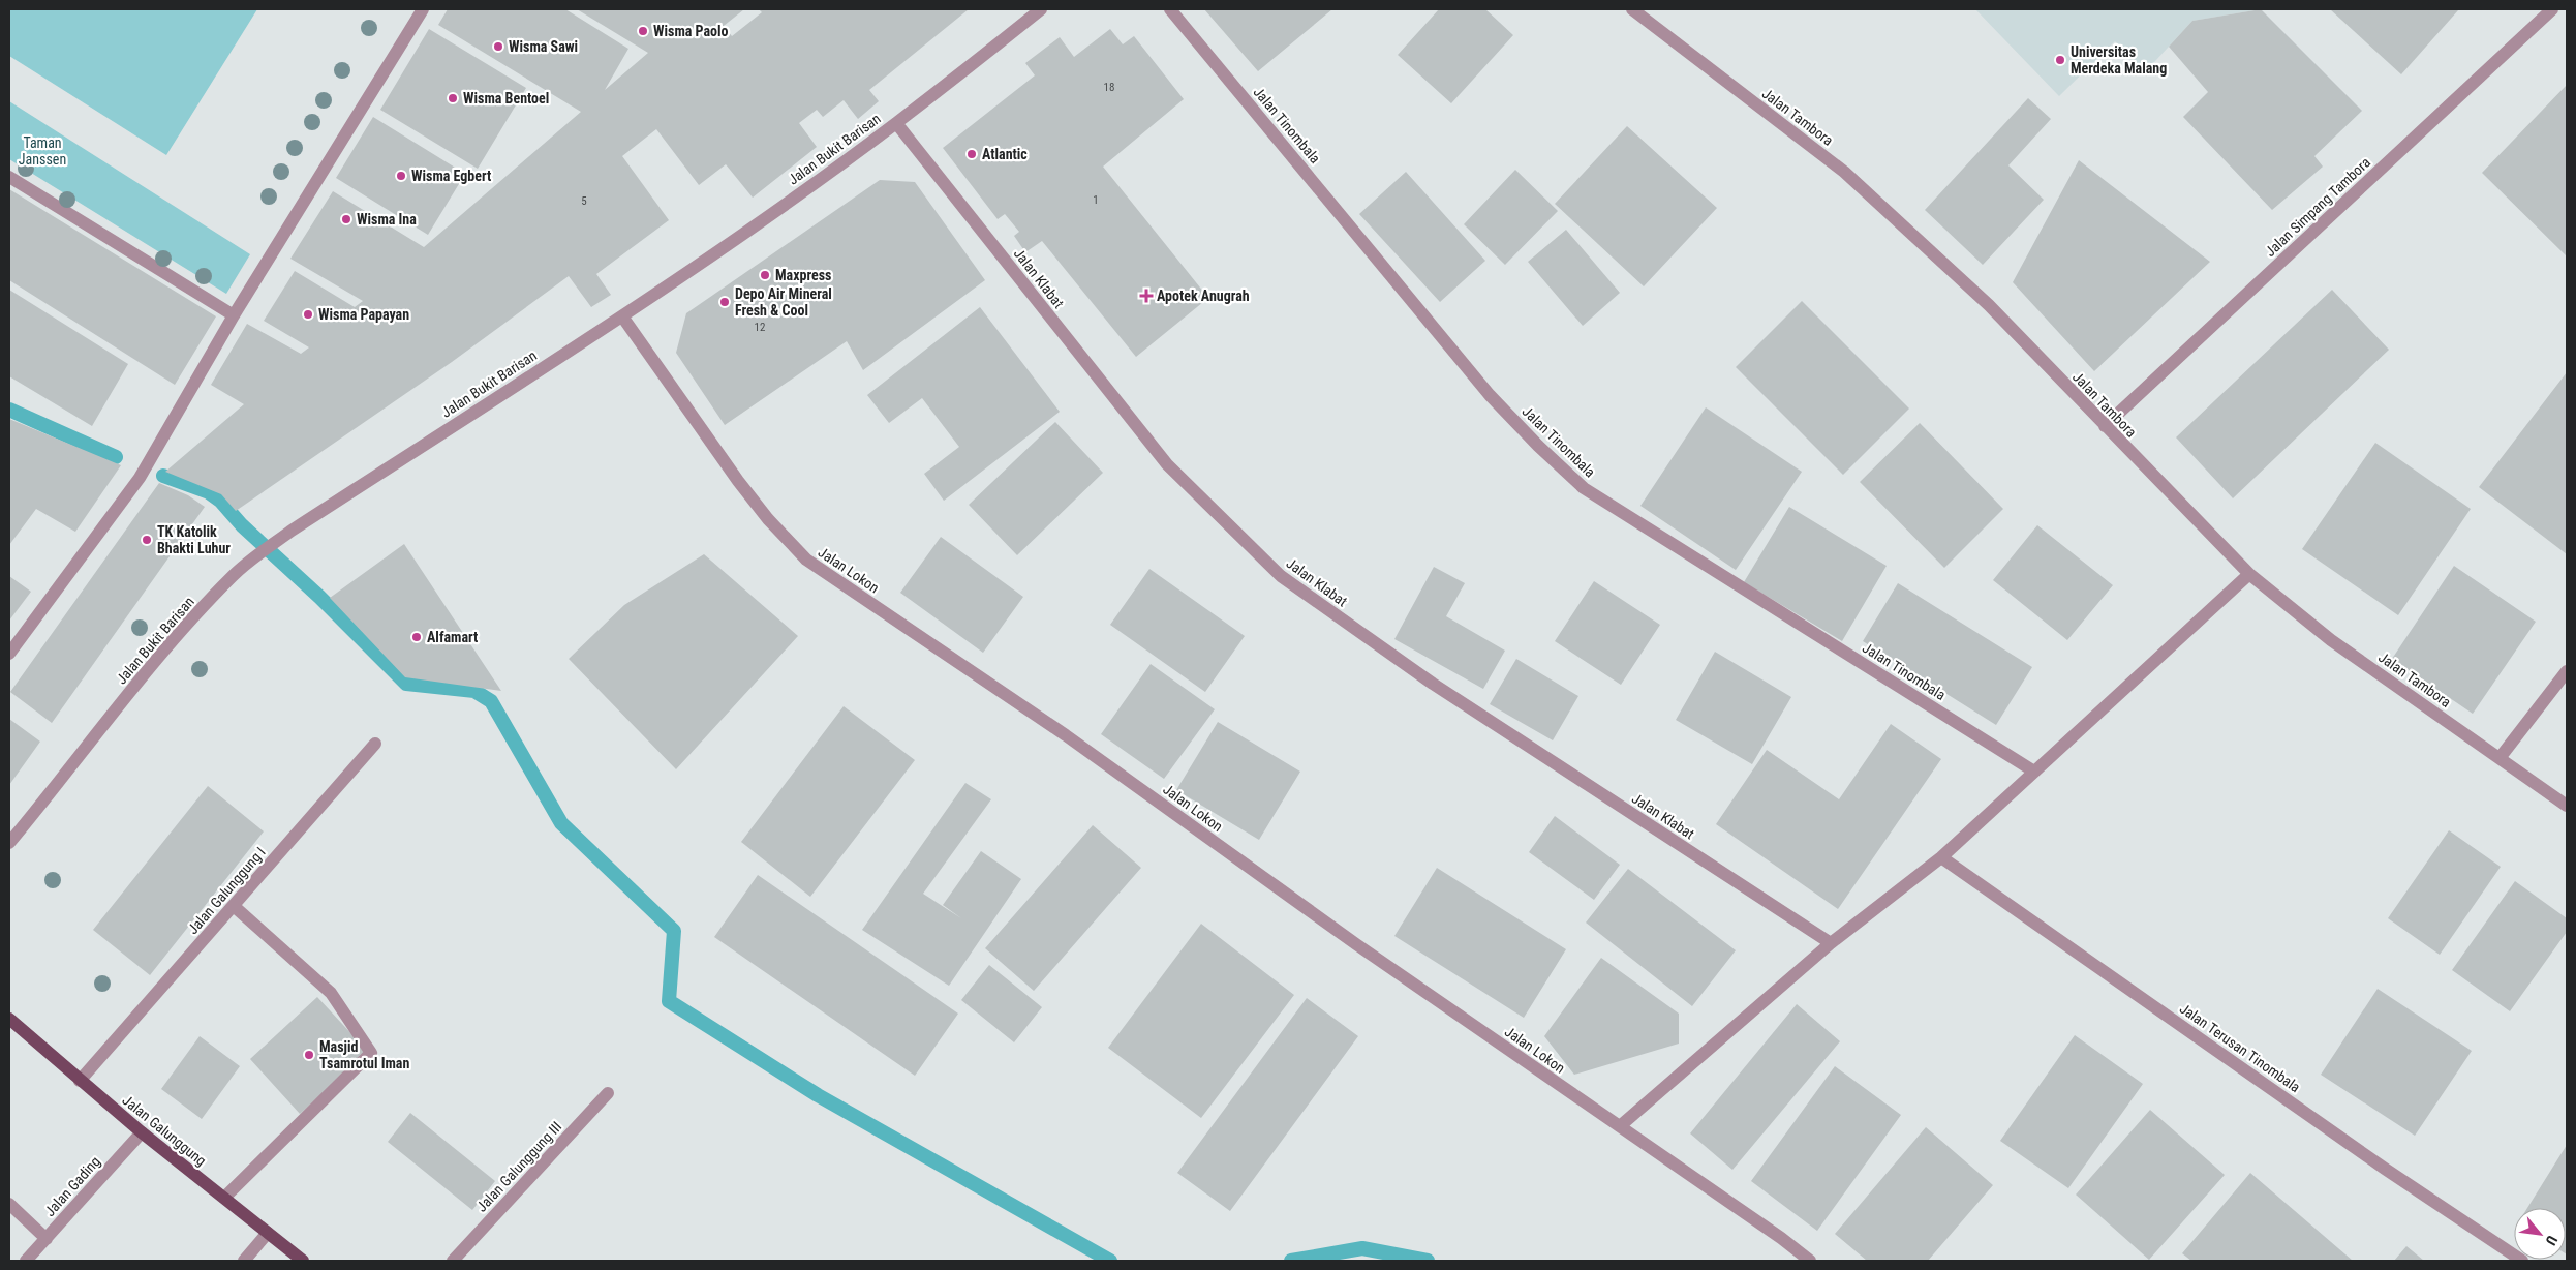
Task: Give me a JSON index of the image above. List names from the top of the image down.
{
  "streets": {
    "main road": ["Jalan Galunggung"],
    "street": [
      "Jalan Tambora",
      "Jalan Tinombala",
      "Jalan Bukit Barisan",
      "Jalan Simpang Tambora",
      "Jalan Klabat",
      "Jalan Lokon",
      "Jalan Galunggung I",
      "Jalan Terusan Tinombala",
      "Jalan Galunggung III",
      "Jalan Gading"
    ]
  },
  "crossings": [
    ["Jalan Tambora", "Jalan Simpang Tambora"],
    ["Jalan Bukit Barisan", "Jalan Klabat"],
    ["Jalan Bukit Barisan", "Jalan Lokon"],
    ["Jalan Galunggung I", "Jalan Galunggung"],
    ["Jalan Galunggung", "Jalan Gading"]
  ],
  "parks": ["Taman Janssen"],
  "places": {
    "other": [
      "Wisma Paolo",
      "Wisma Sawi",
      "Universitas Merdeka Malang",
      "Wisma Bentoel",
      "Atlantic",
      "Wisma Egbert",
      "Wisma Ina",
      "Maxpress",
      "Depo Air Mineral Fresh & Cool",
      "Wisma Papayan",
      "TK Katolik Bhakti Luhur",
      "Alfamart",
      "Masjid Tsamrotul Iman"
    ],
    "health": ["Apotek Anugrah"]
  },
  "house_numbers": [
    "18",
    "1",
    "5",
    "12"
  ],
  "north": "bottom right"
}
